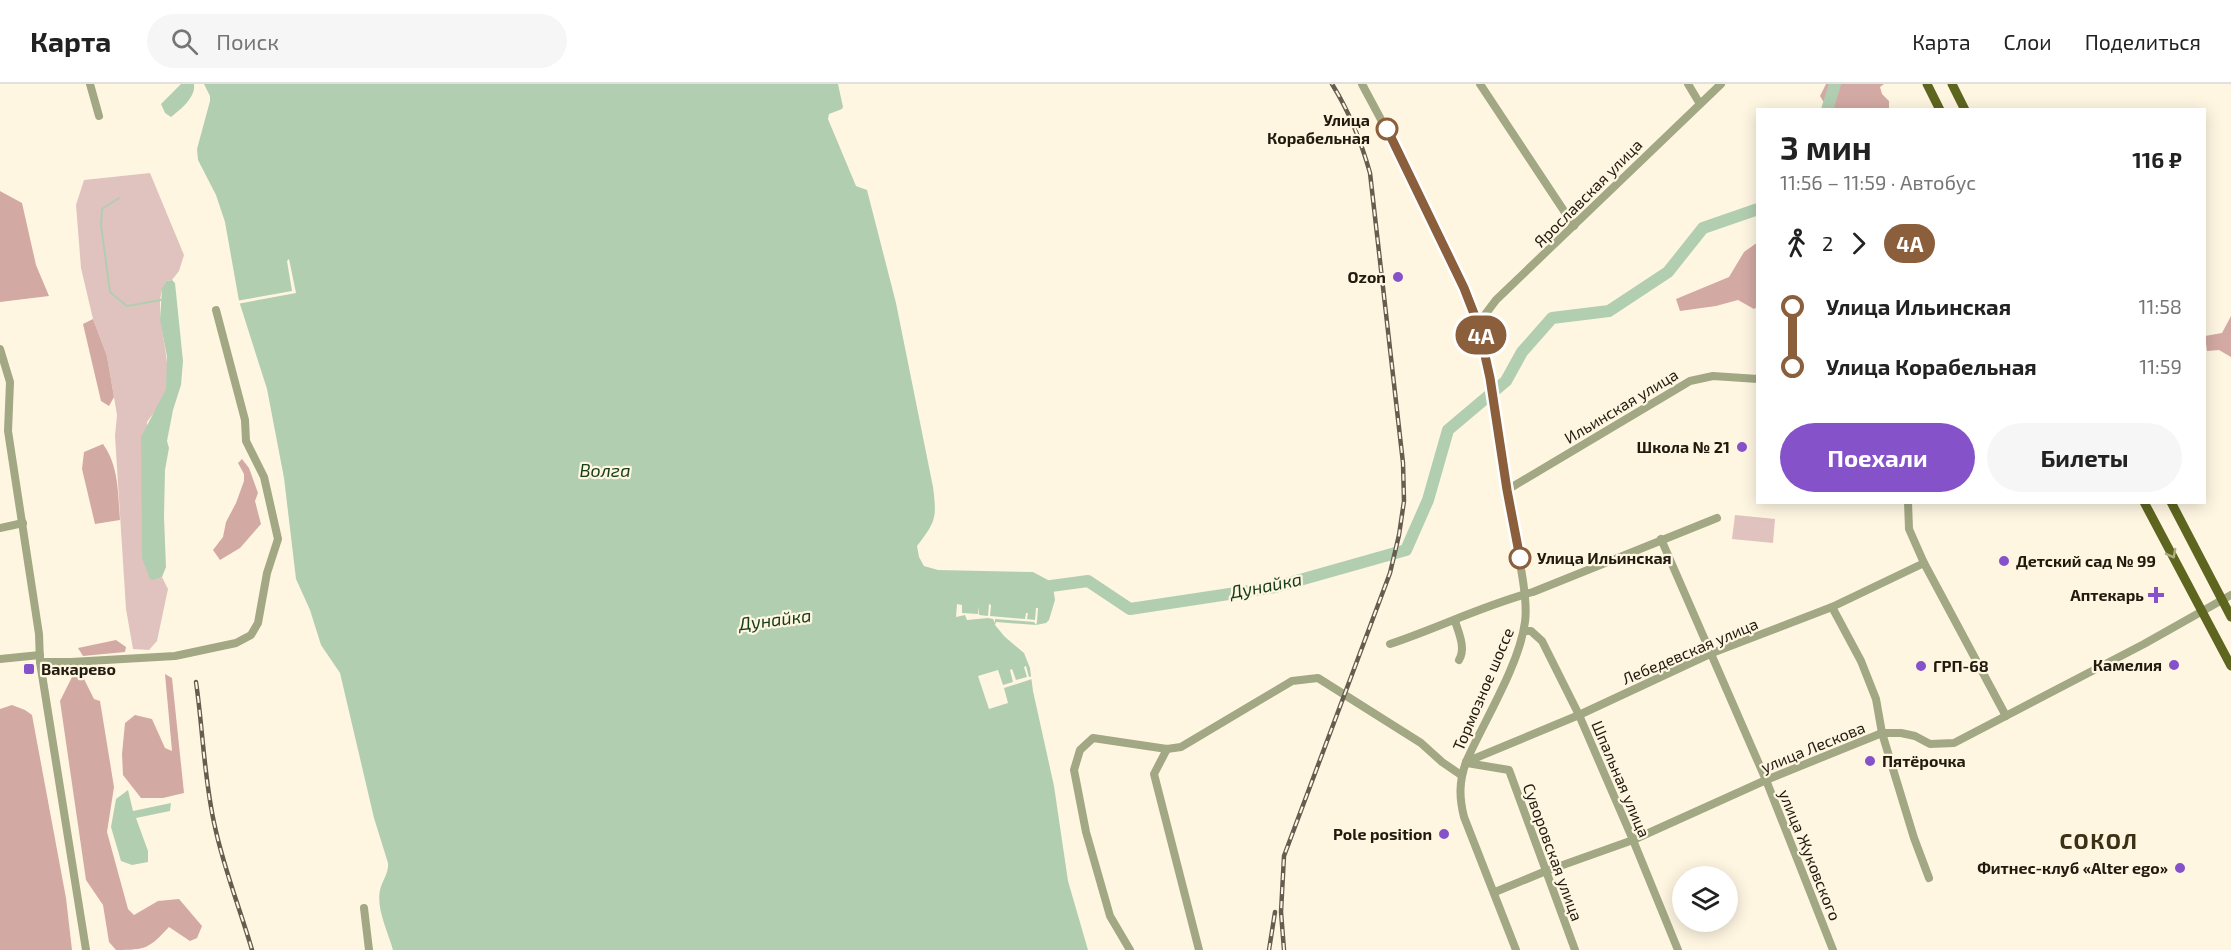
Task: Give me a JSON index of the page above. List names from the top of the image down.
{
  "streets": {
    "street": [
      "Ярославская улица",
      "Ильинская улица",
      "Лебедевская улица",
      "Тормозное шоссе",
      "улица Лескова",
      "Шпальная улица",
      "Суворовская улица",
      "улица Жуковского"
    ]
  },
  "crossings": [
    ["Ярославская улица", "Тормозное шоссе"],
    ["Ильинская улица", "Тормозное шоссе"],
    ["Лебедевская улица", "Тормозное шоссе"],
    ["Лебедевская улица", "Шпальная улица"],
    ["Лебедевская улица", "Суворовская улица"],
    ["Лебедевская улица", "улица Жуковского"],
    ["Тормозное шоссе", "улица Лескова"],
    ["Тормозное шоссе", "Шпальная улица"],
    ["Тормозное шоссе", "Суворовская улица"],
    ["улица Лескова", "Шпальная улица"],
    ["улица Лескова", "Суворовская улица"],
    ["улица Лескова", "улица Жуковского"]
  ],
  "districts": ["СОКОЛ"],
  "water": ["Волга", "Дунайка"],
  "places": {
    "other": [
      "Улица Корабельная",
      "Ozon",
      "Школа № 21",
      "Улица Ильинская",
      "Детский сад № 99",
      "Камелия",
      "ГРП-68",
      "Пятёрочка",
      "Pole position",
      "Фитнес-клуб «Alter ego»"
    ],
    "health": ["Аптекарь"],
    "transit": ["Вакарево"]
  },
  "lines": ["bus line 4А"],
  "page": {
    "header": "Карта",
    "search": "Поиск",
    "nav": ["Карта", "Слои", "Поделиться"],
    "on_map": "4А",
    "heading": ["3 мин", "11:56 – 11:59 · Автобус", "116 ₽"],
    "legs": ["2", "4А"],
    "list": [
      {
        "name": "Улица Ильинская",
        "value": "11:58"
      },
      {
        "name": "Улица Корабельная",
        "value": "11:59"
      }
    ],
    "buttons": ["Поехали", "Билеты"]
  }
}
